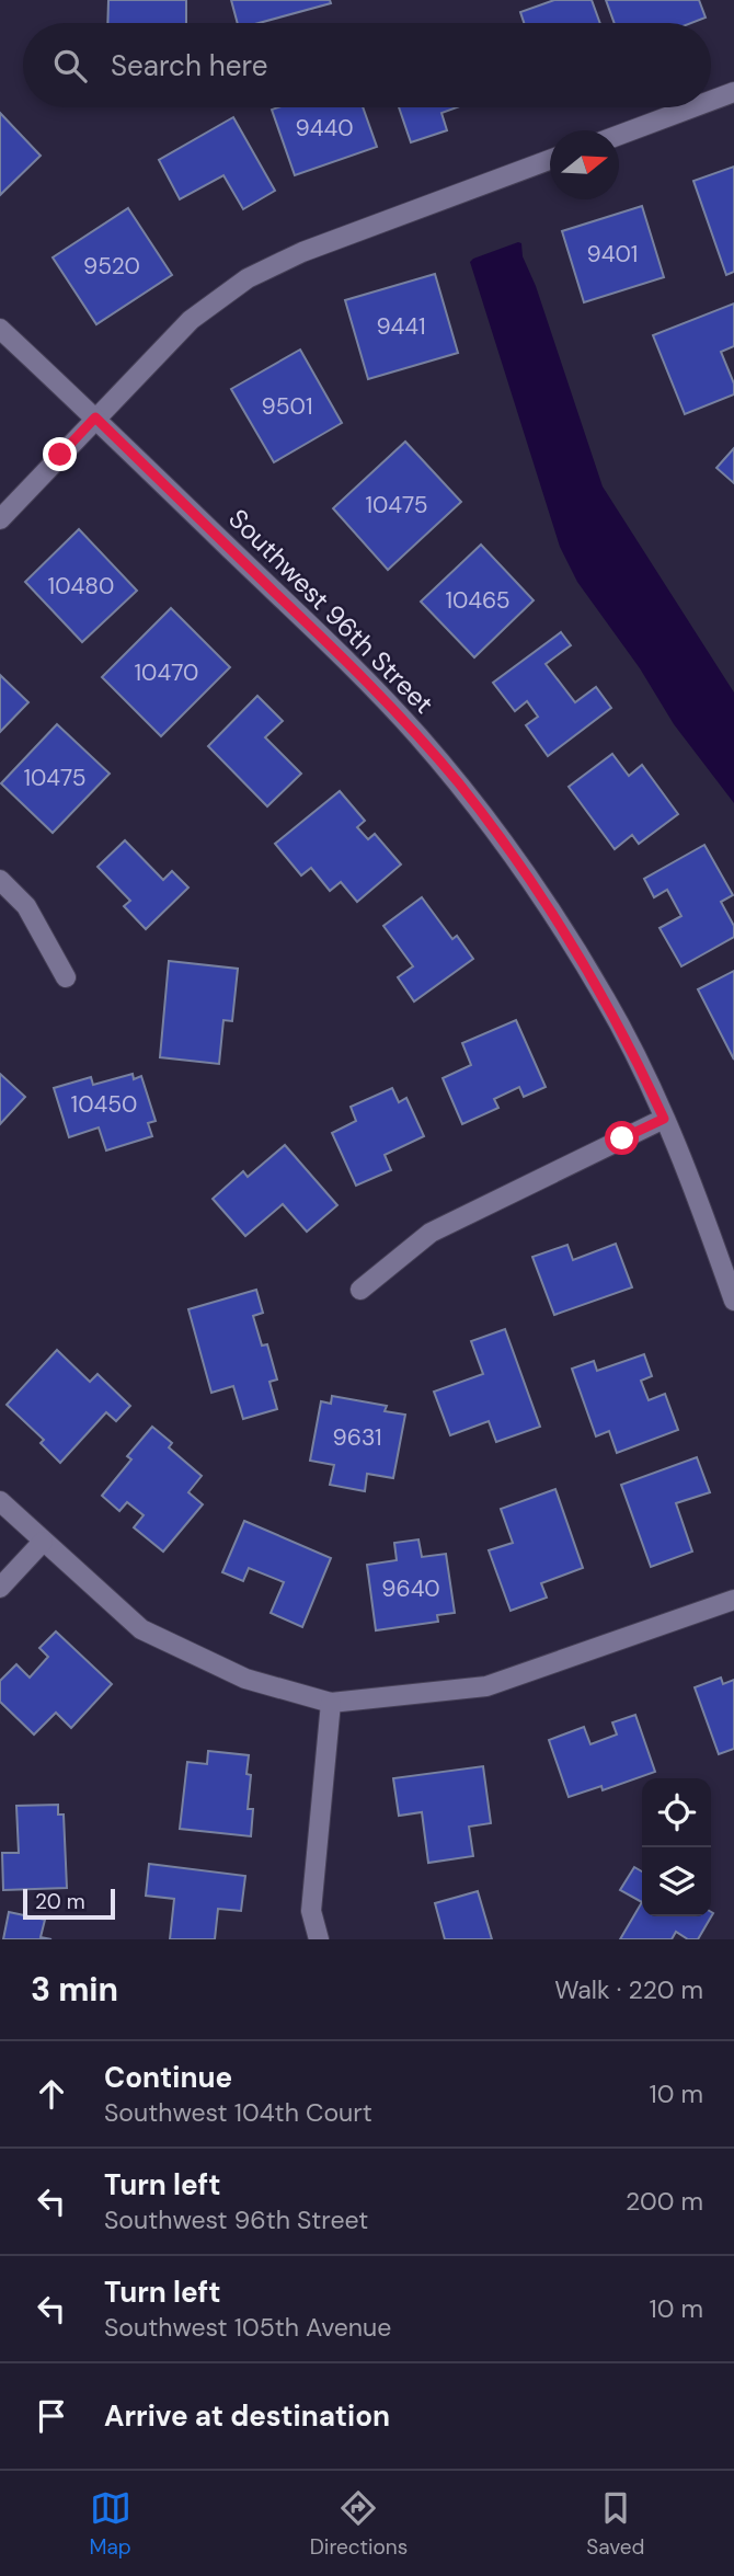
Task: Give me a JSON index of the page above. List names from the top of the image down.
{
  "streets": {
    "street": ["Southwest 96th Street"]
  },
  "house_numbers": [
    "9440",
    "9401",
    "9520",
    "9441",
    "9501",
    "10475",
    "10480",
    "10465",
    "10470",
    "10475",
    "10450",
    "9631",
    "9640"
  ],
  "scale_bar": "20 m",
  "north": "right",
  "page": {
    "search": "Search here",
    "scale": "20 m",
    "heading": ["3 min", "Walk · 220 m"],
    "list": [
      ["Continue", "Southwest 104th Court", "10 m"],
      ["Turn left", "Southwest 96th Street", "200 m"],
      ["Turn left", "Southwest 105th Avenue", "10 m"],
      "Arrive at destination"
    ],
    "nav": ["Map", "Directions", "Saved"]
  }
}
